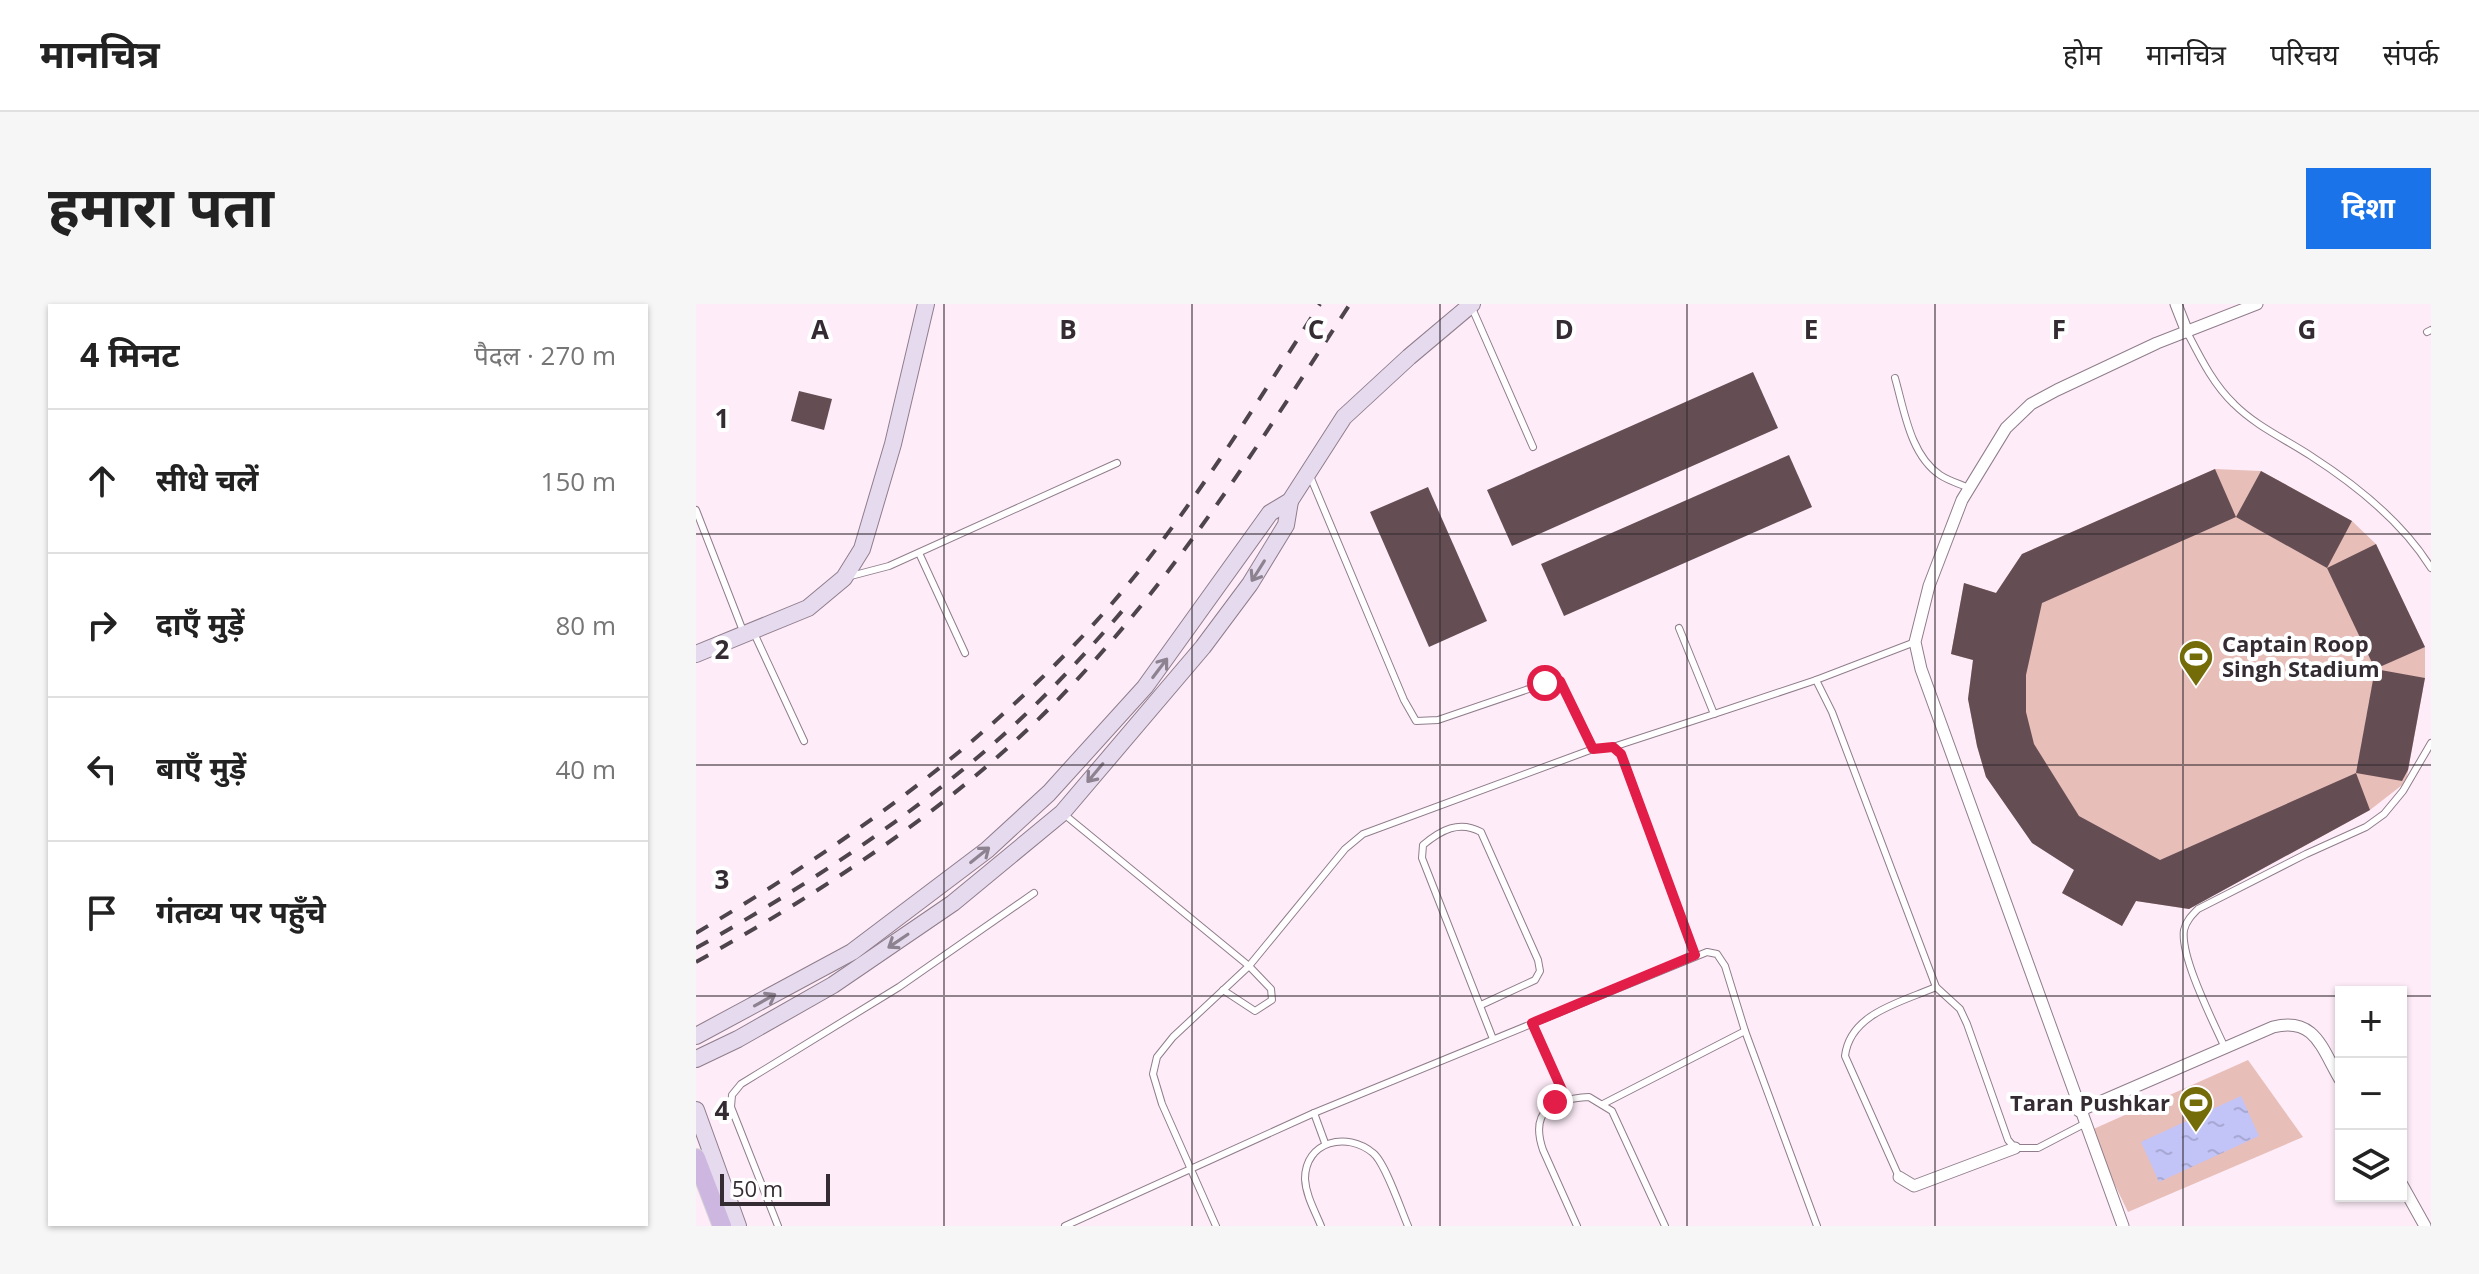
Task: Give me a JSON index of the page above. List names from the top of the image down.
{
  "places": {
    "sports": ["Captain Roop Singh Stadium", "Taran Pushkar"]
  },
  "scale_bar": "50 m",
  "page": {
    "header": "मानचित्र",
    "nav": [
      "होम",
      "मानचित्र",
      "परिचय",
      "संपर्क"
    ],
    "title": "हमारा पता",
    "buttons": "दिशा",
    "heading": ["4 मिनट", "पैदल · 270 m"],
    "list": [
      ["सीधे चलें", "150 m"],
      ["दाएँ मुड़ें", "80 m"],
      ["बाएँ मुड़ें", "40 m"],
      "गंतव्य पर पहुँचे"
    ],
    "map_buttons": ["+", "−"],
    "scale": "50 m"
  },
  "grid": {
    "columns": [
      "A",
      "B",
      "C",
      "D",
      "E",
      "F",
      "G"
    ],
    "rows": [
      "1",
      "2",
      "3",
      "4"
    ]
  }
}
